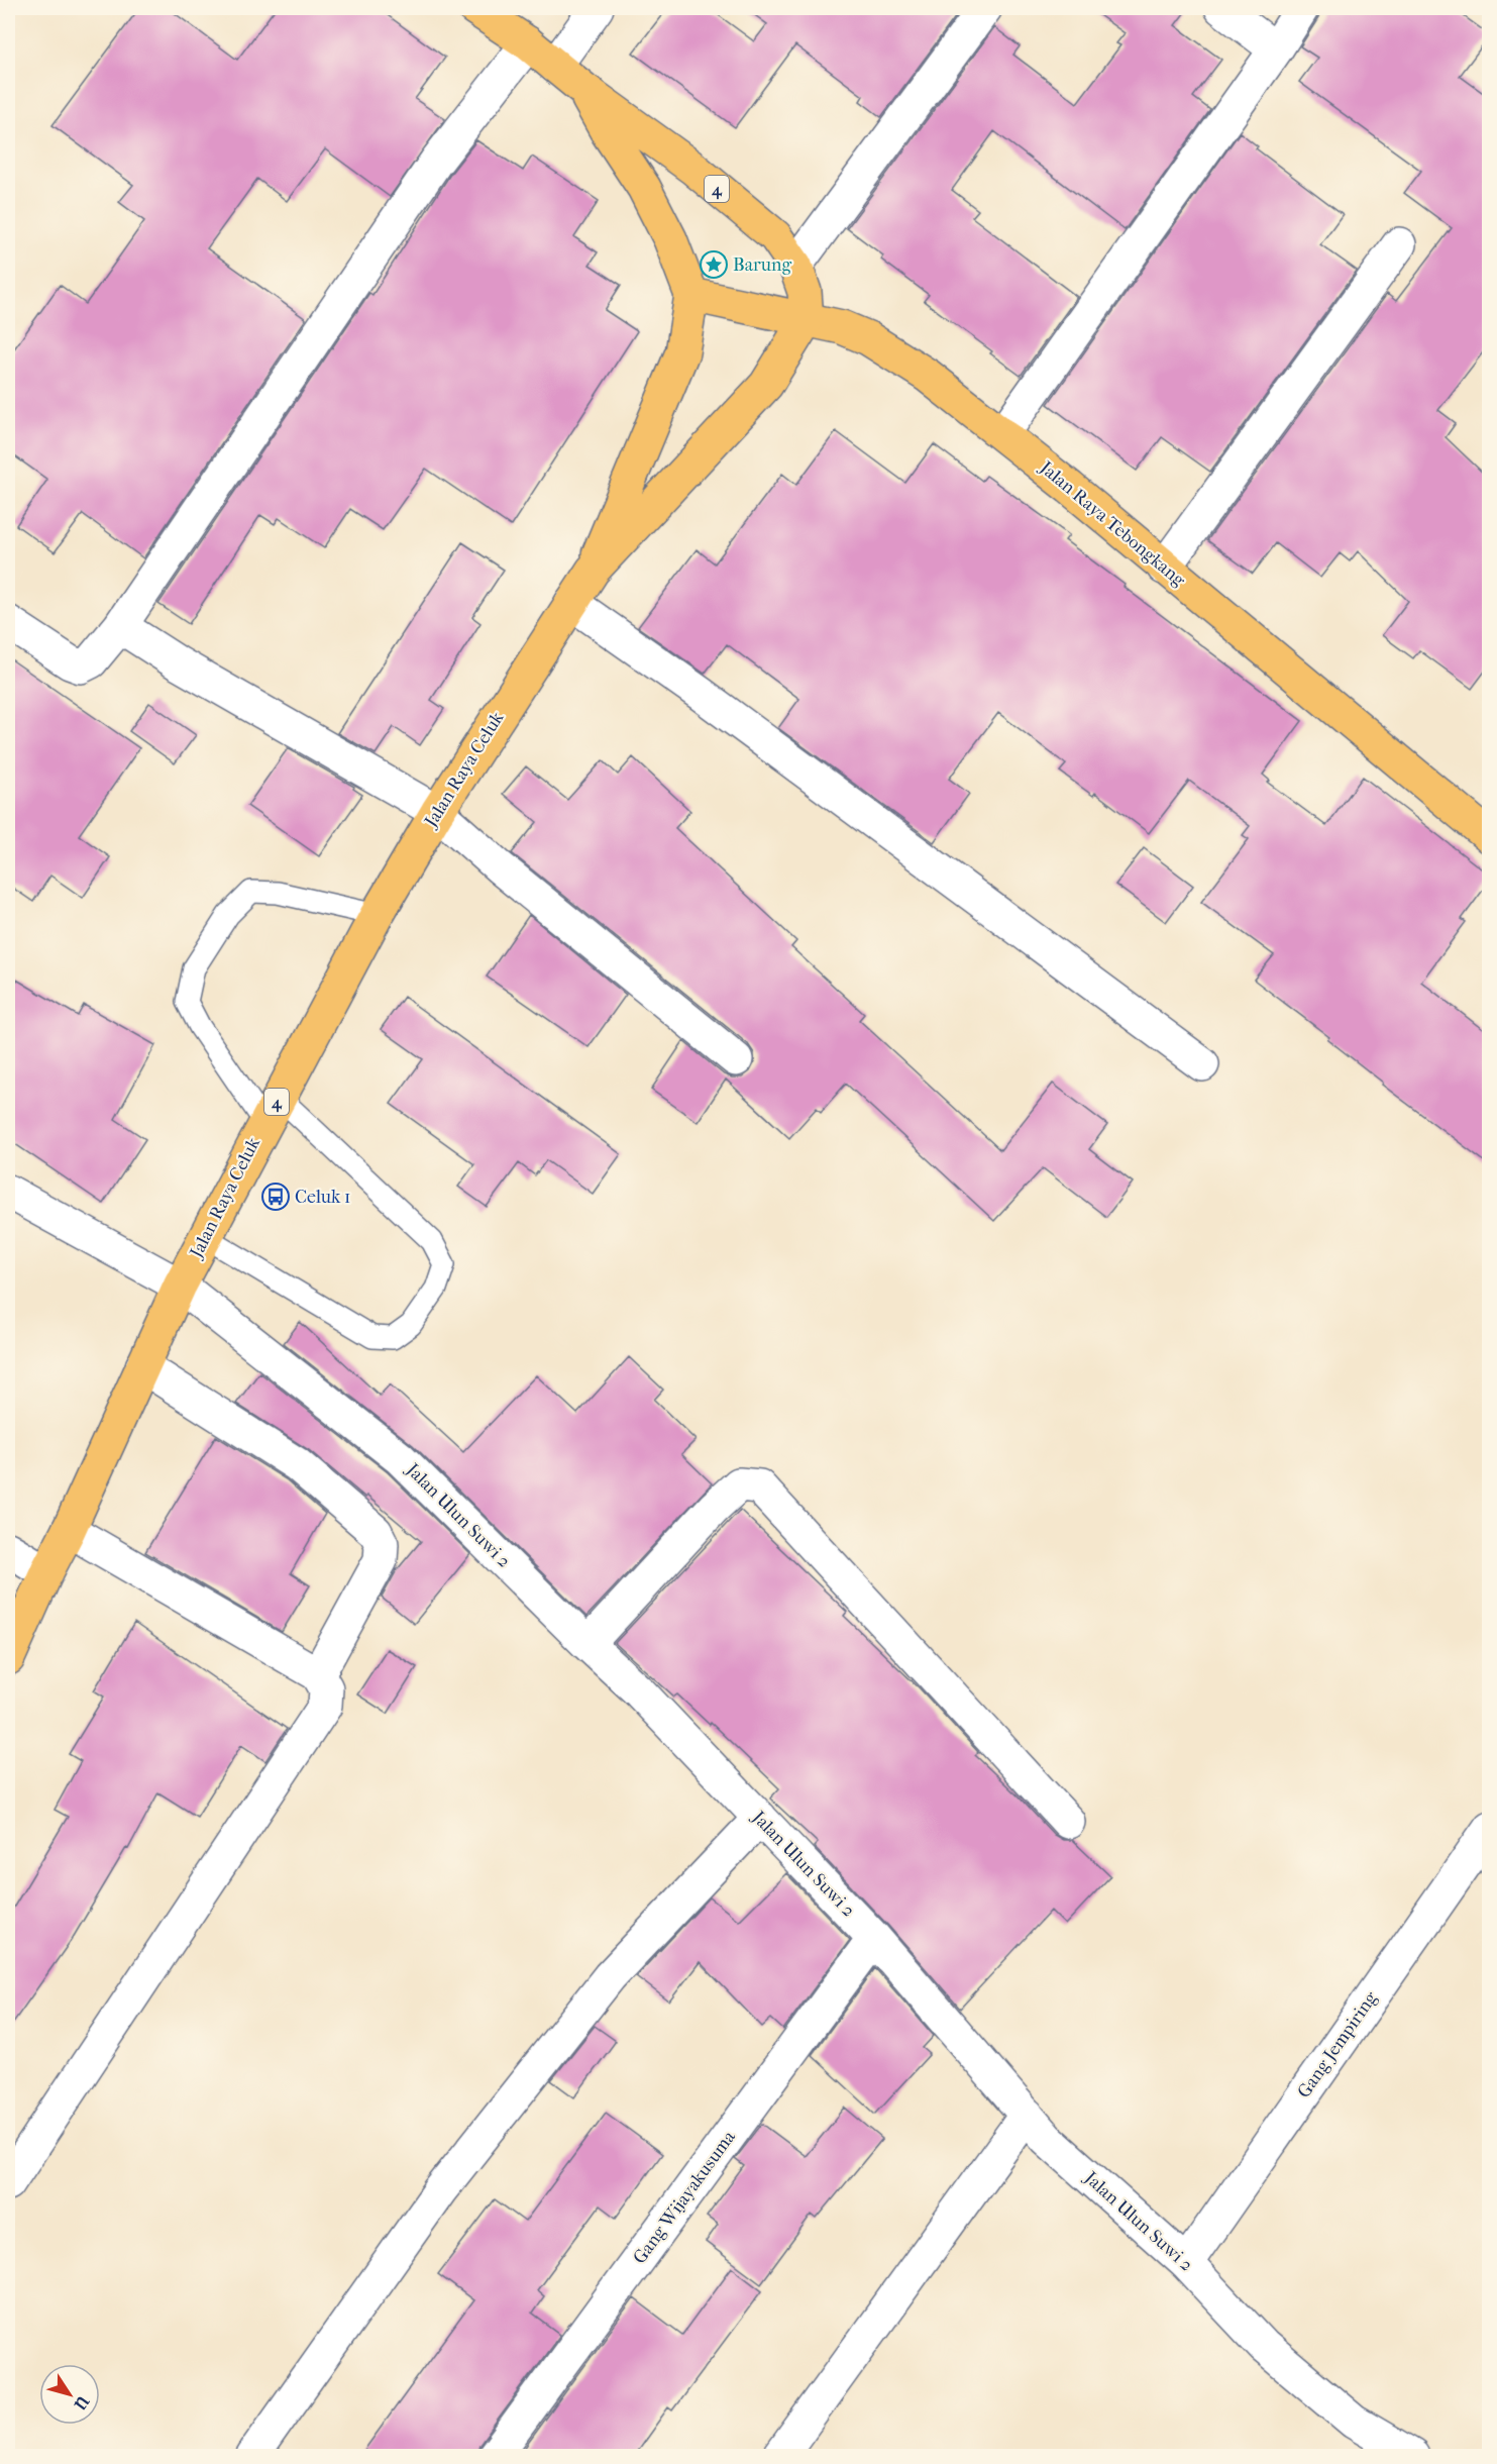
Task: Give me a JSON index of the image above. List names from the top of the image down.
{
  "streets": {
    "main road": ["4", "Jalan Raya Tebongkang", "Jalan Raya Celuk"],
    "street": ["Jalan Ulun Suwi 2", "Gang Jempiring", "Gang Wijayakusuma"]
  },
  "crossings": [
    ["4", "Jalan Raya Tebongkang"],
    ["4", "Jalan Raya Celuk"],
    ["Jalan Raya Tebongkang", "Jalan Raya Celuk"],
    ["Jalan Raya Celuk", "Jalan Ulun Suwi 2"],
    ["Jalan Ulun Suwi 2", "Gang Jempiring"],
    ["Jalan Ulun Suwi 2", "Gang Wijayakusuma"]
  ],
  "places": {
    "place": ["Barung"],
    "bus stop": ["Celuk 1"]
  },
  "north": "bottom right"
}
